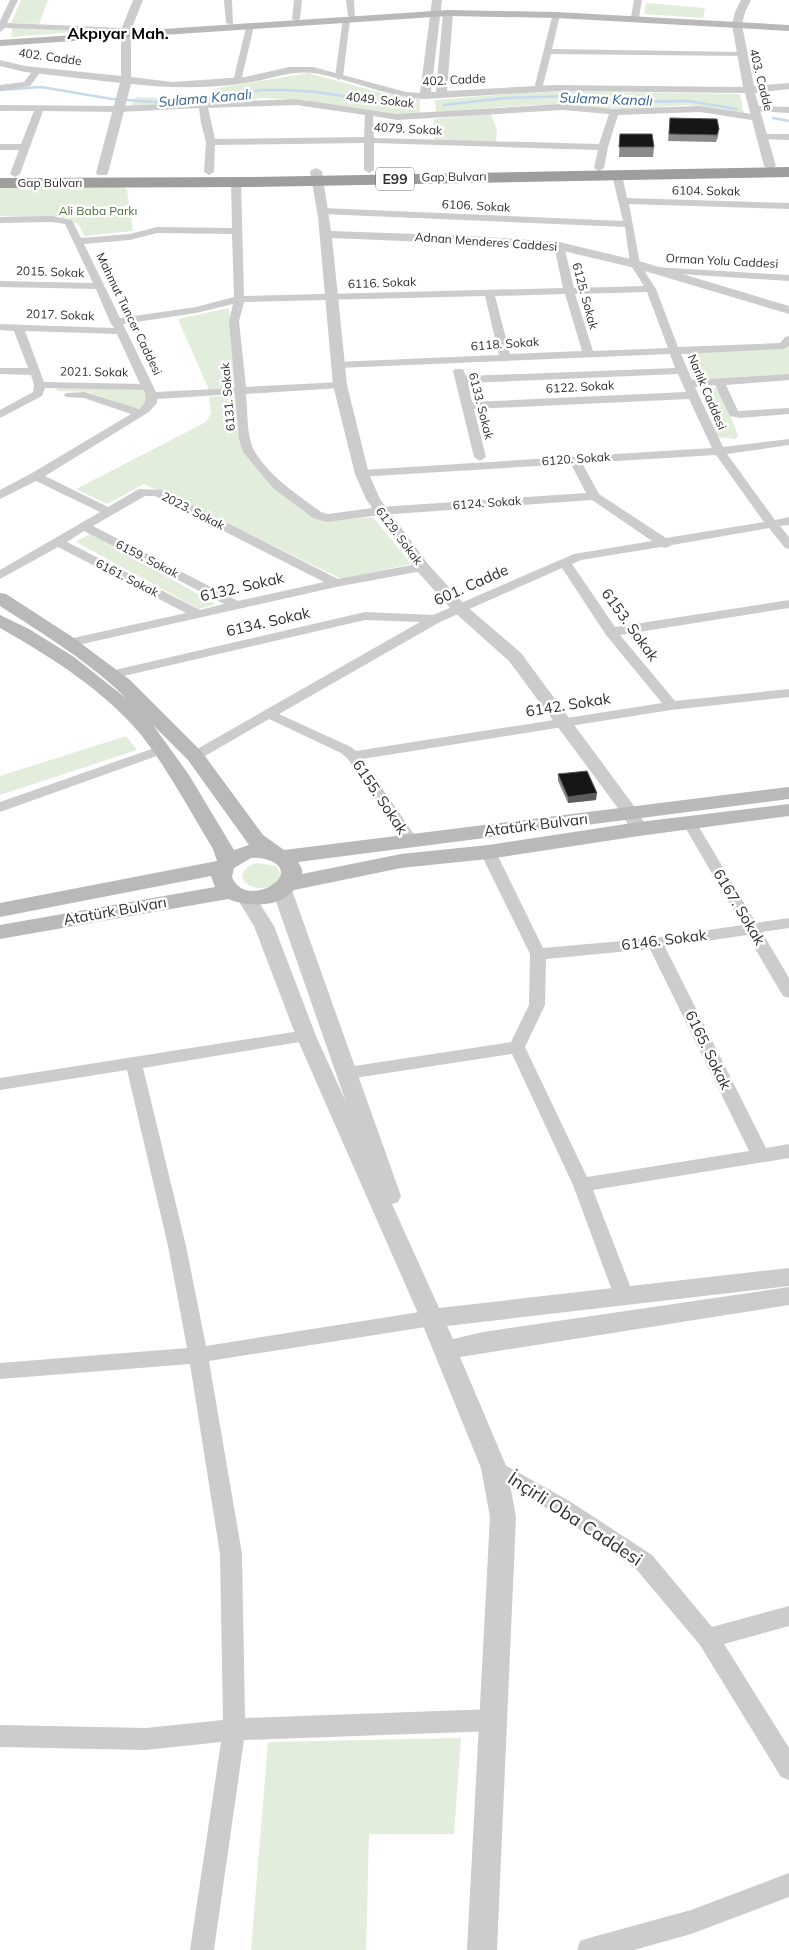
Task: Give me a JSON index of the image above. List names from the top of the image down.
{
  "streets": {
    "highway": ["Gap Bulvarı", "E99"],
    "main road": ["Atatürk Bulvarı"],
    "street": [
      "402. Cadde",
      "403. Cadde",
      "4049. Sokak",
      "4079. Sokak",
      "6104. Sokak",
      "6106. Sokak",
      "Adnan Menderes Caddesi",
      "Orman Yolu Caddesi",
      "2015. Sokak",
      "6116. Sokak",
      "6125. Sokak",
      "Mahmut Tuncer Caddesi",
      "2017. Sokak",
      "6118. Sokak",
      "2021. Sokak",
      "6122. Sokak",
      "Narlık Caddesi",
      "6131. Sokak",
      "6133. Sokak",
      "6120. Sokak",
      "6124. Sokak",
      "2023. Sokak",
      "6129. Sokak",
      "6159. Sokak",
      "6161. Sokak",
      "601. Cadde",
      "6132. Sokak",
      "6134. Sokak",
      "6153. Sokak",
      "6142. Sokak",
      "6155. Sokak",
      "6167. Sokak",
      "6146. Sokak",
      "6165. Sokak",
      "İnçirli Oba Caddesi"
    ]
  },
  "crossings": [
    ["402. Cadde", "403. Cadde"],
    ["403. Cadde", "4049. Sokak"],
    ["403. Cadde", "Gap Bulvarı"],
    ["Gap Bulvarı", "6131. Sokak"],
    ["Gap Bulvarı", "6129. Sokak"],
    ["6106. Sokak", "6129. Sokak"],
    ["Adnan Menderes Caddesi", "Orman Yolu Caddesi"],
    ["Adnan Menderes Caddesi", "6125. Sokak"],
    ["Adnan Menderes Caddesi", "Narlık Caddesi"],
    ["Adnan Menderes Caddesi", "6129. Sokak"],
    ["2015. Sokak", "Mahmut Tuncer Caddesi"],
    ["6116. Sokak", "6125. Sokak"],
    ["6116. Sokak", "Mahmut Tuncer Caddesi"],
    ["6116. Sokak", "2017. Sokak"],
    ["6116. Sokak", "Narlık Caddesi"],
    ["6116. Sokak", "6131. Sokak"],
    ["6116. Sokak", "6129. Sokak"],
    ["6125. Sokak", "6118. Sokak"],
    ["Mahmut Tuncer Caddesi", "2017. Sokak"],
    ["Mahmut Tuncer Caddesi", "2021. Sokak"],
    ["6118. Sokak", "Narlık Caddesi"],
    ["6118. Sokak", "6133. Sokak"],
    ["6118. Sokak", "6129. Sokak"],
    ["2021. Sokak", "6131. Sokak"],
    ["2021. Sokak", "6129. Sokak"],
    ["6122. Sokak", "Narlık Caddesi"],
    ["6122. Sokak", "6133. Sokak"],
    ["Narlık Caddesi", "6120. Sokak"],
    ["Narlık Caddesi", "601. Cadde"],
    ["6131. Sokak", "6124. Sokak"],
    ["6131. Sokak", "6129. Sokak"],
    ["6120. Sokak", "6129. Sokak"],
    ["6124. Sokak", "6129. Sokak"],
    ["2023. Sokak", "6159. Sokak"],
    ["2023. Sokak", "6161. Sokak"],
    ["2023. Sokak", "6132. Sokak"],
    ["6129. Sokak", "601. Cadde"],
    ["6129. Sokak", "6132. Sokak"],
    ["6129. Sokak", "6142. Sokak"],
    ["6129. Sokak", "Atatürk Bulvarı"],
    ["6159. Sokak", "6132. Sokak"],
    ["6161. Sokak", "6132. Sokak"],
    ["601. Cadde", "6134. Sokak"],
    ["601. Cadde", "6153. Sokak"],
    ["601. Cadde", "6155. Sokak"],
    ["6153. Sokak", "6142. Sokak"],
    ["6142. Sokak", "6155. Sokak"],
    ["6155. Sokak", "Atatürk Bulvarı"],
    ["Atatürk Bulvarı", "6167. Sokak"],
    ["6167. Sokak", "6146. Sokak"],
    ["6146. Sokak", "6165. Sokak"]
  ],
  "districts": ["Akpıyar Mah."],
  "water": ["Sulama Kanalı"],
  "parks": ["Ali Baba Parkı"]
}
